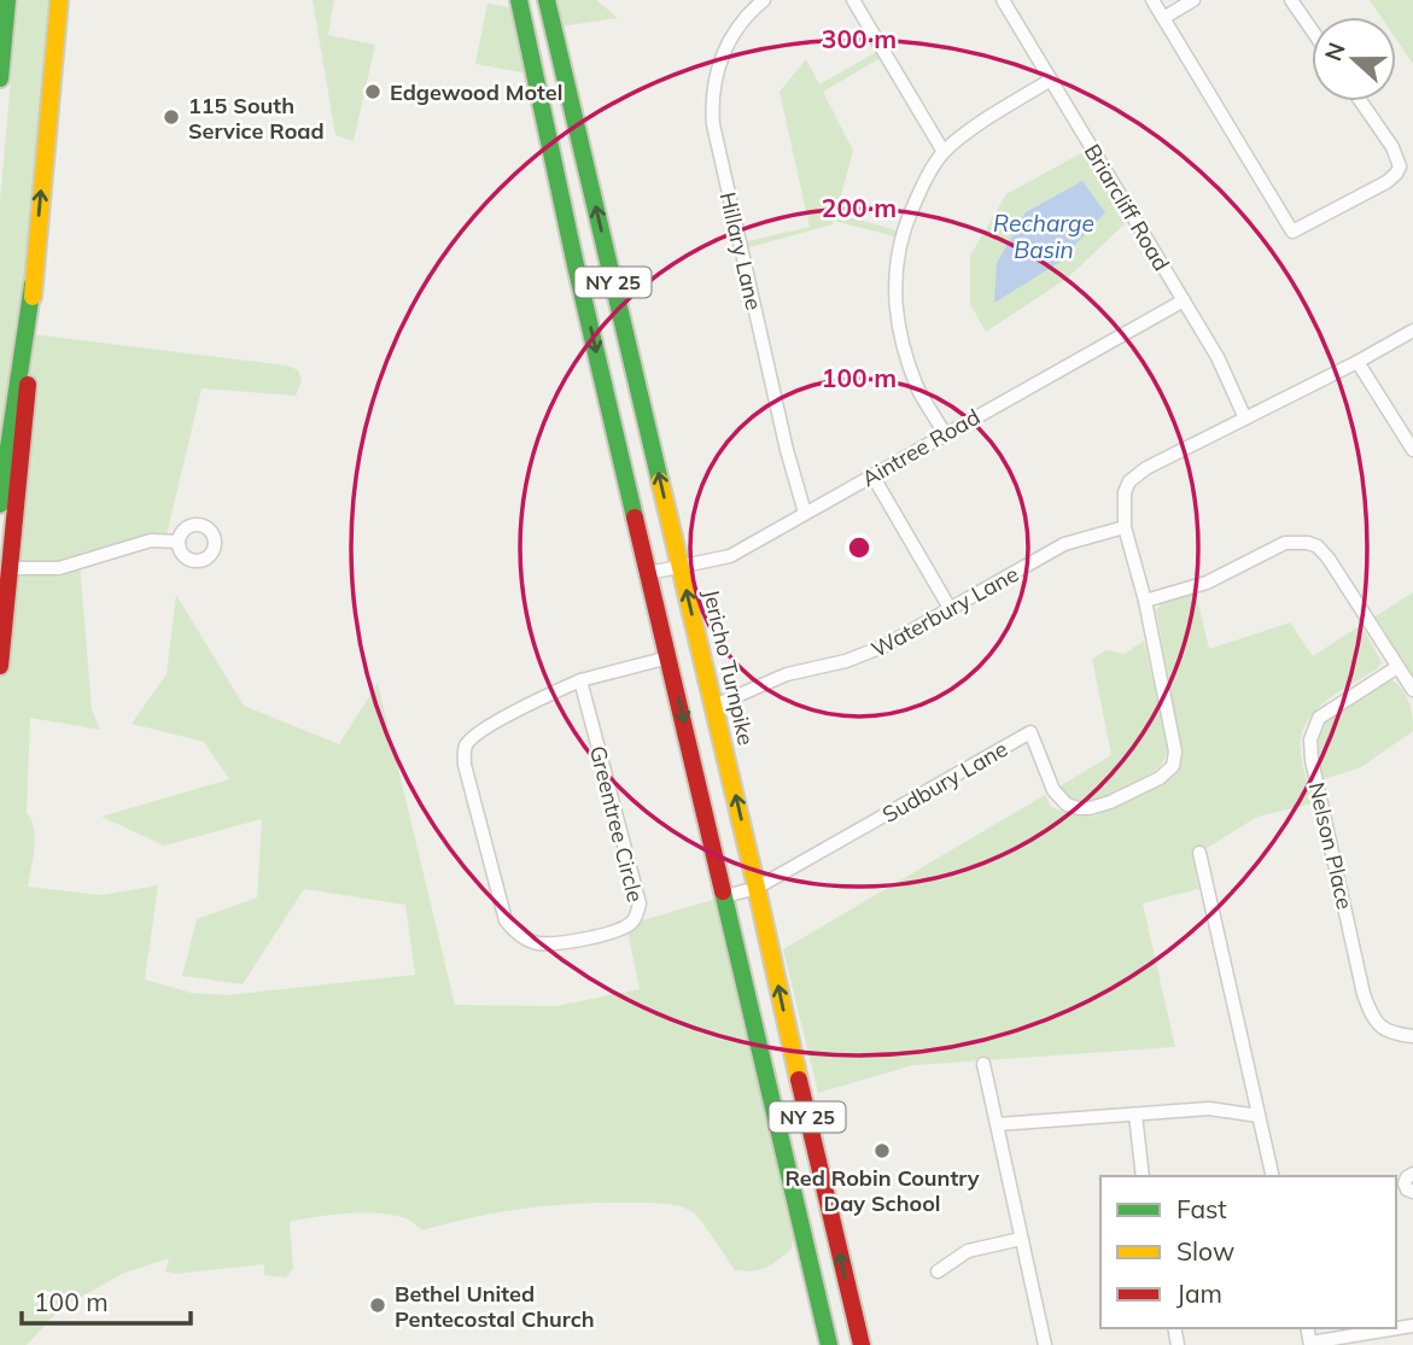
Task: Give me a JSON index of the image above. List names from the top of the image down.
{
  "streets": {
    "main road": ["NY 25", "Jericho Turnpike"],
    "street": [
      "Briarcliff Road",
      "Hillary Lane",
      "Aintree Road",
      "Waterbury Lane",
      "Sudbury Lane",
      "Greentree Circle",
      "Nelson Place"
    ]
  },
  "crossings": [
    ["Briarcliff Road", "Aintree Road"],
    ["Hillary Lane", "Aintree Road"],
    ["NY 25", "Aintree Road"],
    ["NY 25", "Sudbury Lane"],
    ["NY 25", "Greentree Circle"],
    ["Aintree Road", "Jericho Turnpike"],
    ["Waterbury Lane", "Jericho Turnpike"],
    ["Jericho Turnpike", "Sudbury Lane"]
  ],
  "water": ["Recharge Basin"],
  "places": [
    "Edgewood Motel",
    "115 South Service Road",
    "Red Robin Country Day School",
    "Bethel United Pentecostal Church"
  ],
  "legend": ["Fast", "Slow", "Jam"],
  "scale_bar": "100 m",
  "north": "left",
  "rings": ["300 m", "200 m", "100 m"]
}
